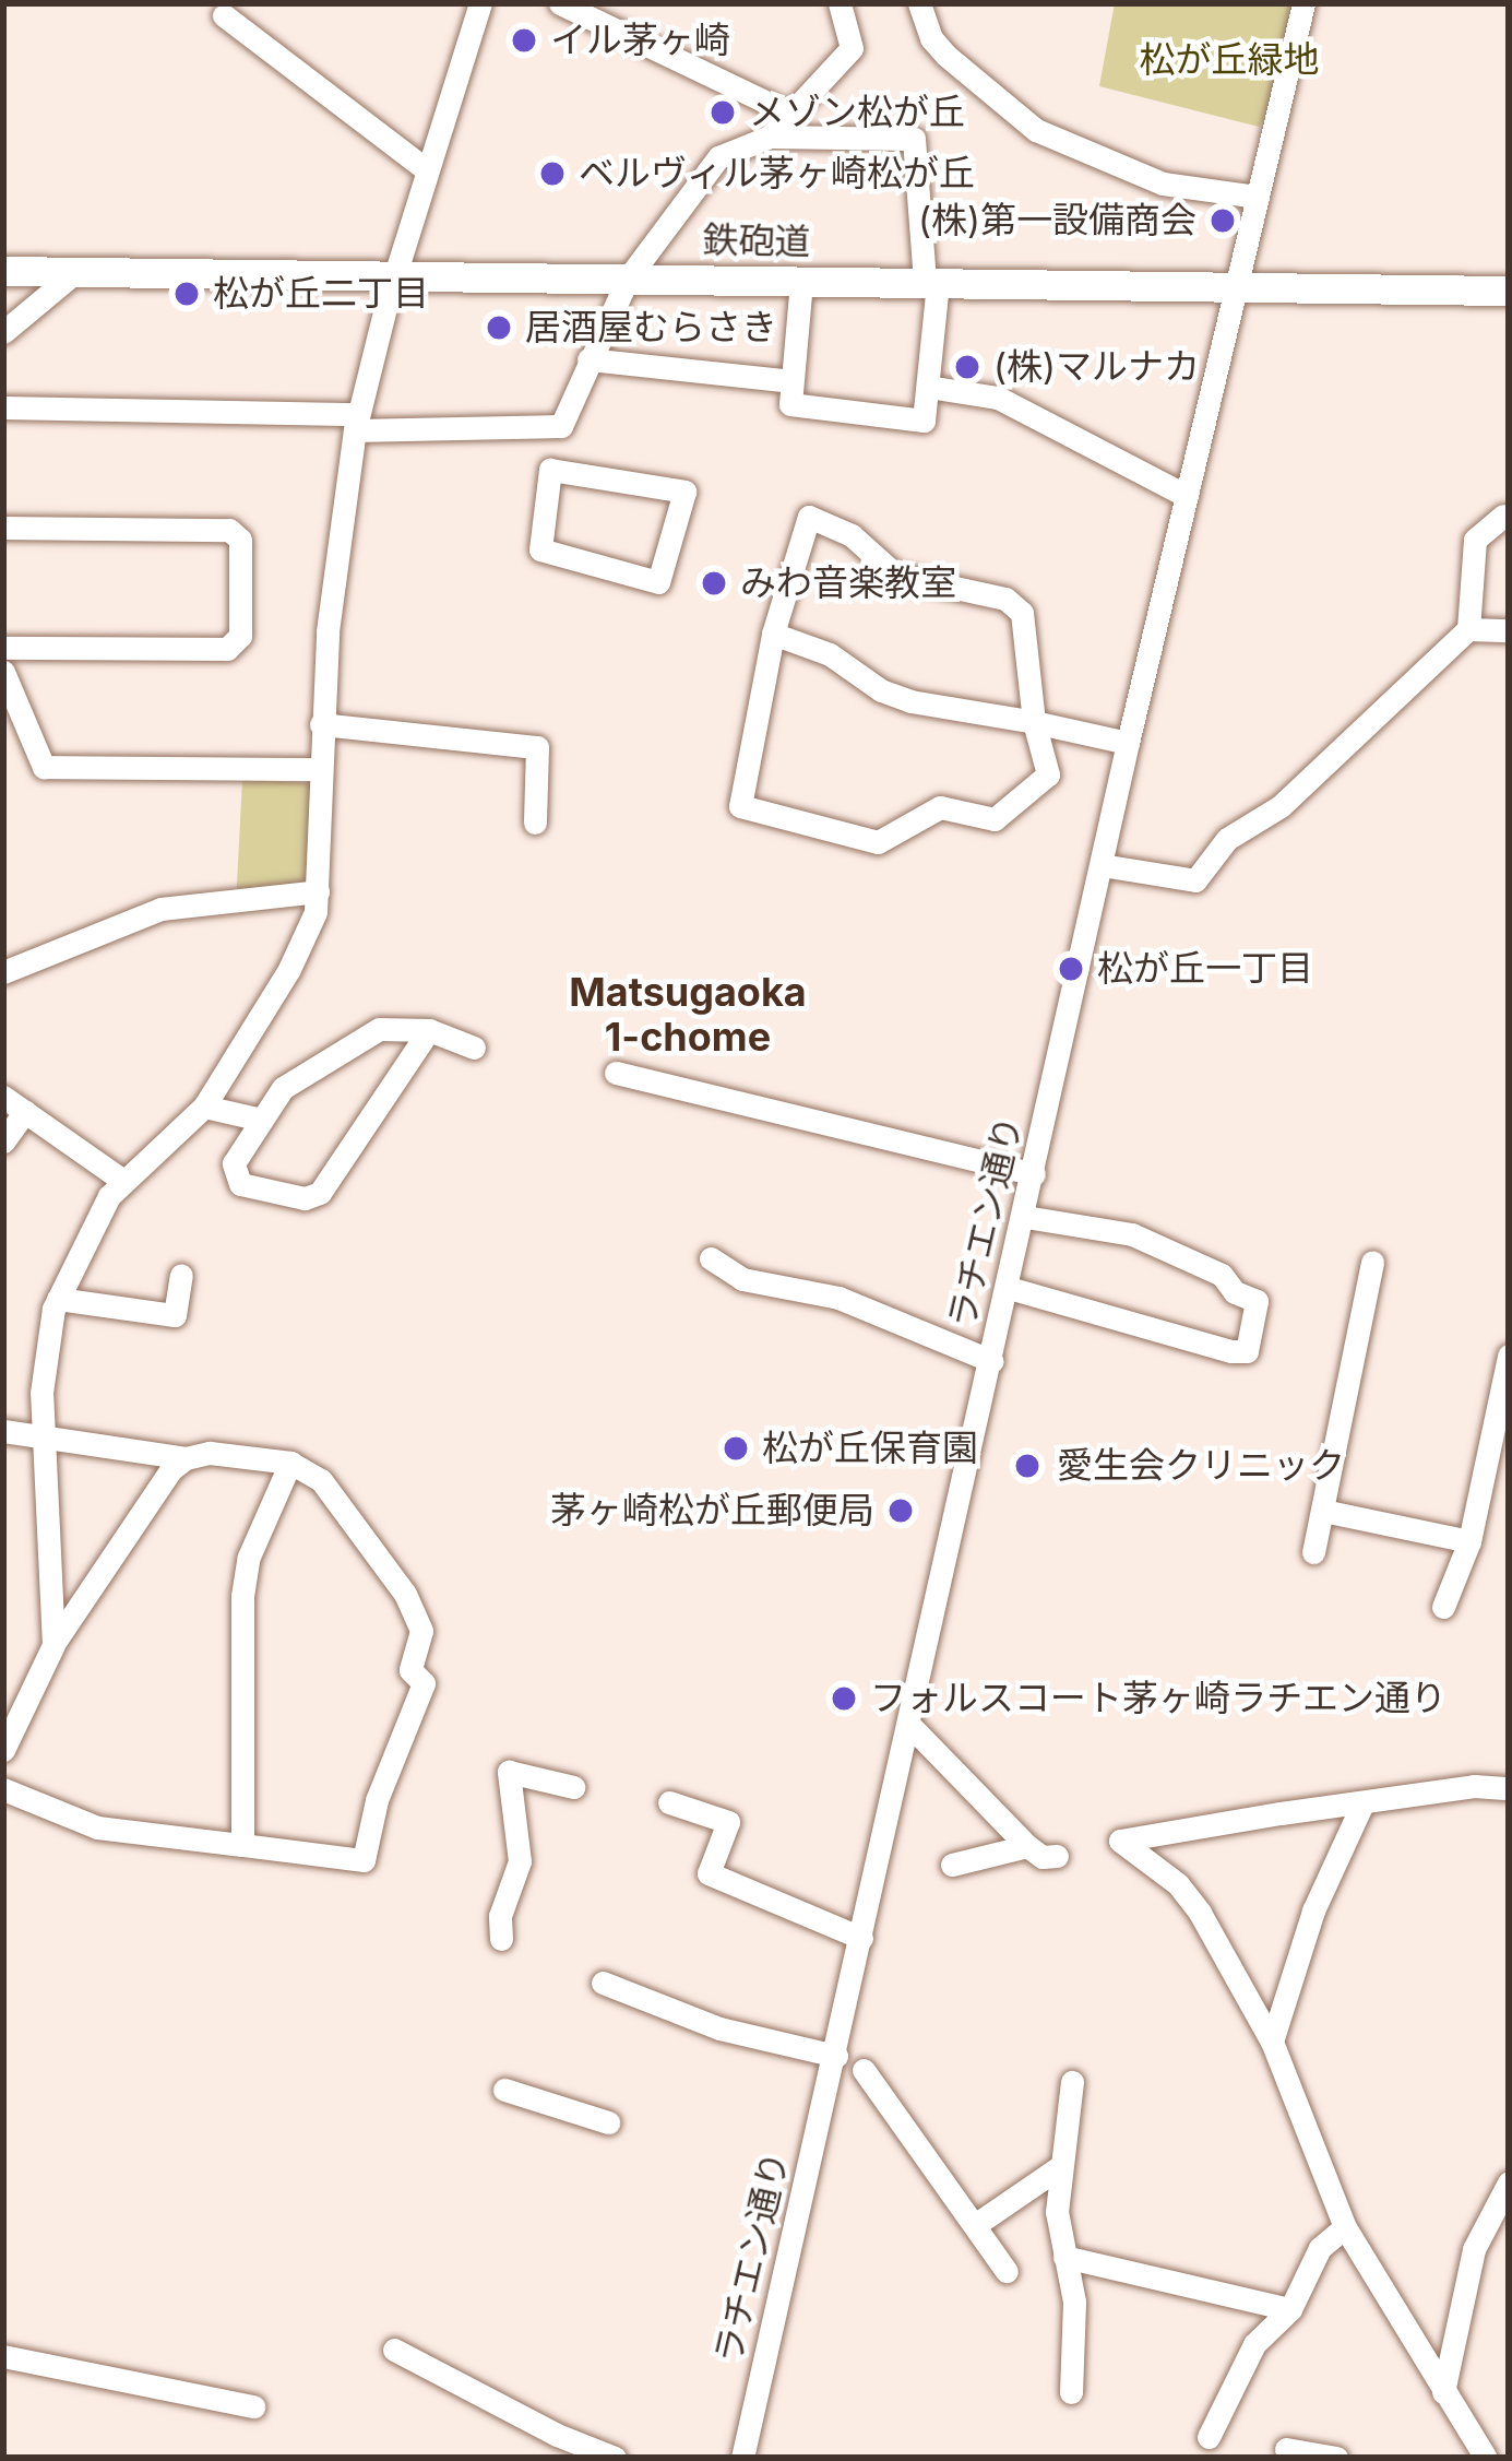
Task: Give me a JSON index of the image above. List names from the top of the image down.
{
  "streets": {
    "street": ["鉄砲道", "ラチエン通り"]
  },
  "crossings": [
    ["鉄砲道", "ラチエン通り"]
  ],
  "districts": ["Matsugaoka 1-chome"],
  "parks": ["松が丘緑地"],
  "places": [
    "イル茅ヶ崎",
    "メゾン松が丘",
    "ベルヴィル茅ヶ崎松が丘",
    "(株)第一設備商会",
    "松が丘二丁目",
    "居酒屋むらさき",
    "(株)マルナカ",
    "みわ音楽教室",
    "松が丘一丁目",
    "松が丘保育園",
    "愛生会クリニック",
    "茅ヶ崎松が丘郵便局",
    "フォルスコート茅ヶ崎ラチエン通り"
  ]
}
